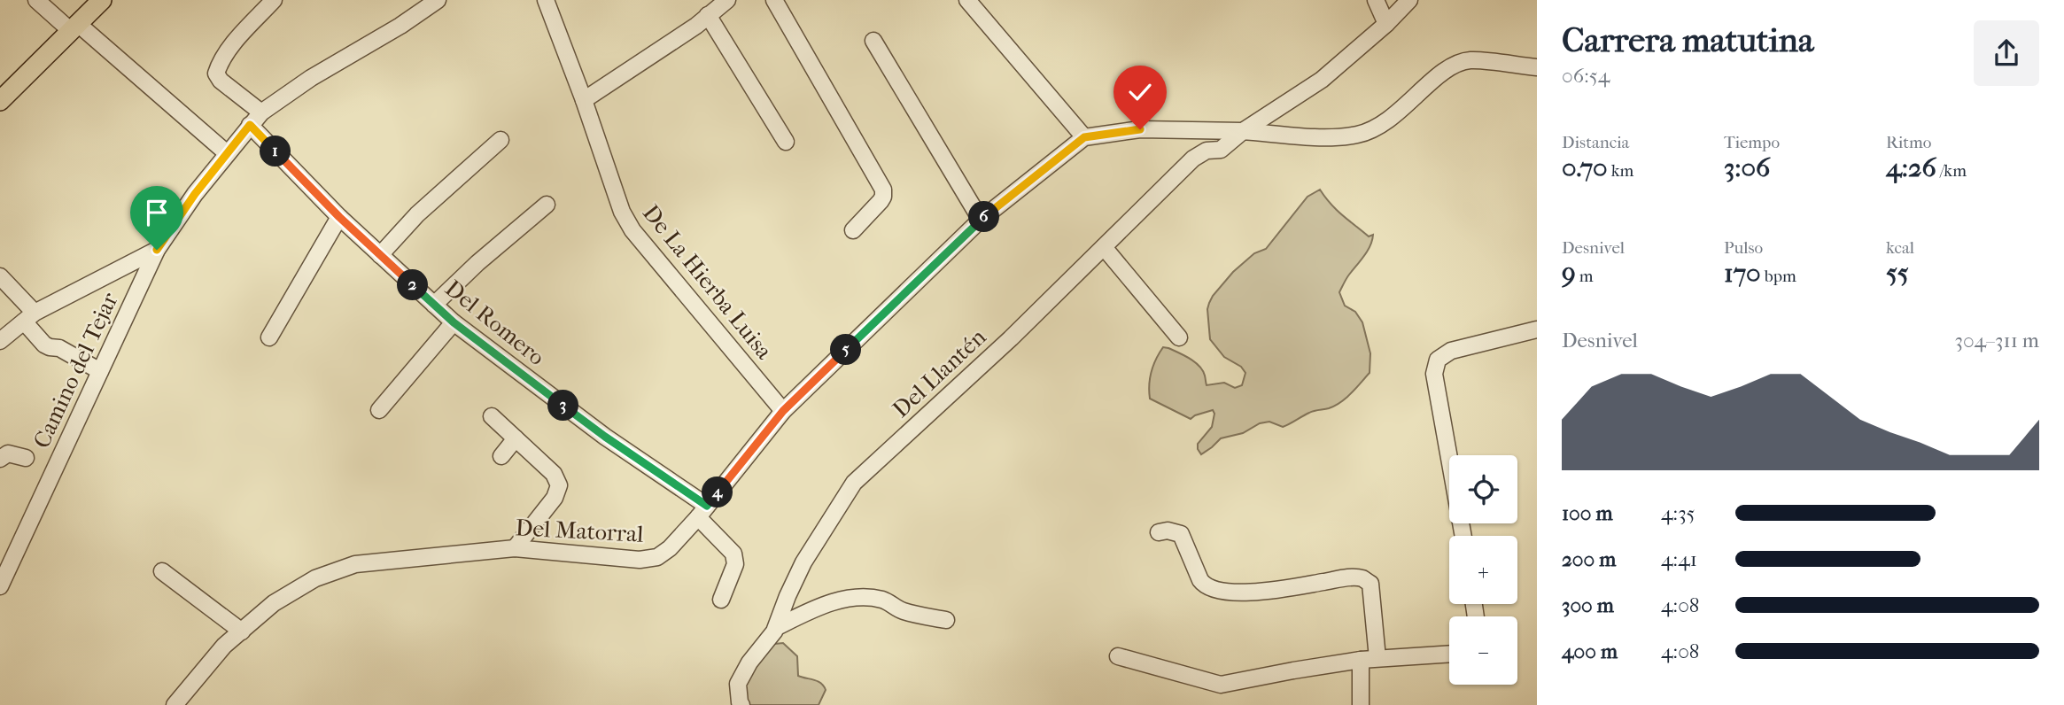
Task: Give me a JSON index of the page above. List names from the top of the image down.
{
  "streets": {
    "street": [
      "De La Hierba Luisa",
      "Del Romero",
      "Camino del Tejar",
      "Del Llantén",
      "Del Matorral"
    ]
  },
  "crossings": [
    ["De La Hierba Luisa", "Del Matorral"],
    ["Del Romero", "Camino del Tejar"],
    ["Del Romero", "Del Matorral"]
  ],
  "page": {
    "heading": ["Carrera matutina", "06:54"],
    "stats": [
      ["Distancia", "0.70 km"],
      ["Tiempo", "3:06"],
      ["Ritmo", "4:26 /km"],
      ["Desnivel", "9 m"],
      ["Pulso", "170 bpm"],
      ["kcal", "55"]
    ],
    "pins": [
      "1",
      "6",
      "2",
      "5",
      "3",
      "4"
    ],
    "chart": ["Desnivel", "304–311 m"],
    "map_buttons": ["+", "−"],
    "list": [
      {
        "name": "100 m",
        "note": "4:35"
      },
      {
        "name": "200 m",
        "note": "4:41"
      },
      {
        "name": "300 m",
        "note": "4:08"
      },
      {
        "name": "400 m",
        "note": "4:08"
      }
    ]
  }
}
